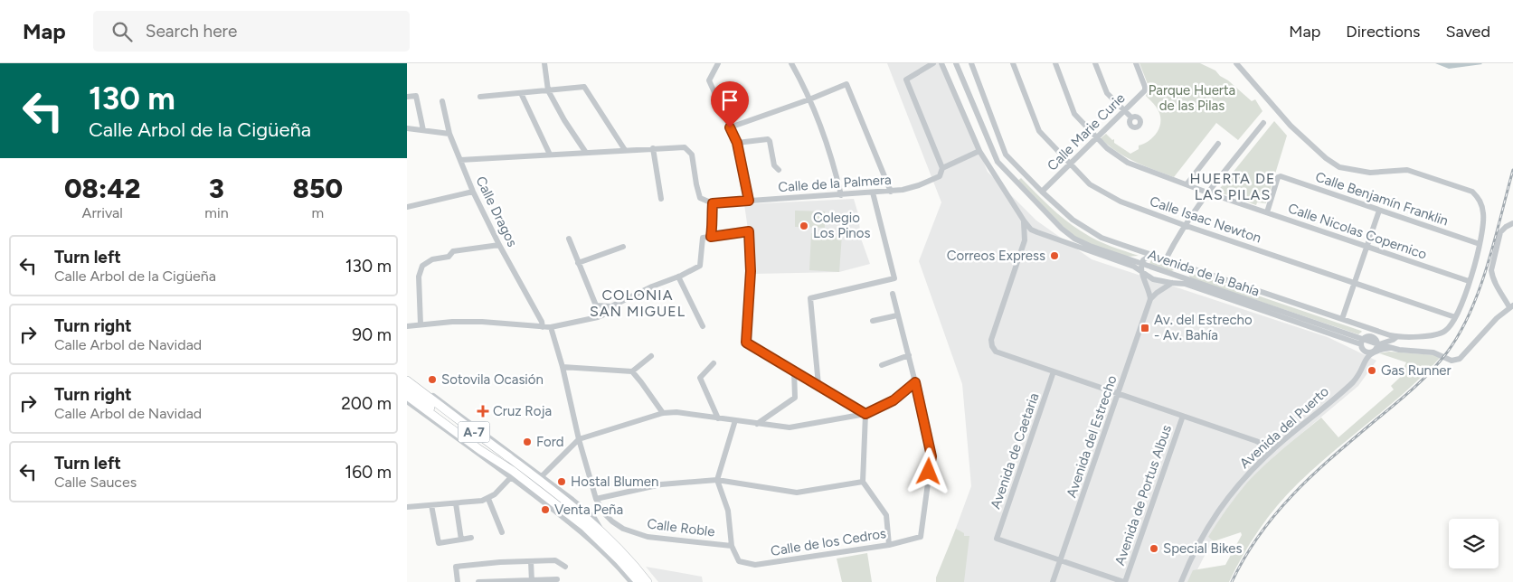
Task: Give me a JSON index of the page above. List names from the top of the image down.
{
  "streets": {
    "highway": ["A-7"],
    "street": [
      "Calle Marie Curie",
      "Calle de la Palmera",
      "Calle Benjamín Franklin",
      "Calle Dragos",
      "Calle Isaac Newton",
      "Calle Nicolas Copernico",
      "Avenida de la Bahía",
      "Avenida del Puerto",
      "Avenida del Estrecho",
      "Avenida de Caetaria",
      "Avenida de Portus Albus",
      "Calle Roble",
      "Calle de los Cedros"
    ]
  },
  "crossings": [
    ["Calle Marie Curie", "Calle Isaac Newton"],
    ["Calle Marie Curie", "Calle Nicolas Copernico"],
    ["Calle de la Palmera", "Avenida de la Bahía"],
    ["Calle Benjamín Franklin", "Calle Nicolas Copernico"],
    ["Avenida de la Bahía", "Avenida del Puerto"],
    ["Avenida del Estrecho", "Avenida de Caetaria"],
    ["Calle Roble", "Calle de los Cedros"]
  ],
  "districts": ["HUERTA DE LAS PILAS", "COLONIA SAN MIGUEL"],
  "parks": ["Parque Huerta de las Pilas"],
  "places": {
    "other": [
      "Colegio Los Pinos",
      "Correos Express",
      "Gas Runner",
      "Sotovila Ocasión",
      "Ford",
      "Hostal Blumen",
      "Venta Peña",
      "Special Bikes"
    ],
    "transit": ["Av. del Estrecho - Av. Bahía"],
    "health": ["Cruz Roja"]
  },
  "page": {
    "header": "Map",
    "search": "Search here",
    "nav": ["Map", "Directions", "Saved"],
    "turn": ["130 m", "Calle Arbol de la Cigüeña"],
    "eta": [
      "08:42",
      "Arrival",
      "3",
      "min",
      "850",
      "m"
    ],
    "list": [
      {
        "name": "Turn left",
        "note": "Calle Arbol de la Cigüeña",
        "value": "130 m"
      },
      {
        "name": "Turn right",
        "note": "Calle Arbol de Navidad",
        "value": "90 m"
      },
      {
        "name": "Turn right",
        "note": "Calle Arbol de Navidad",
        "value": "200 m"
      },
      {
        "name": "Turn left",
        "note": "Calle Sauces",
        "value": "160 m"
      }
    ]
  }
}
